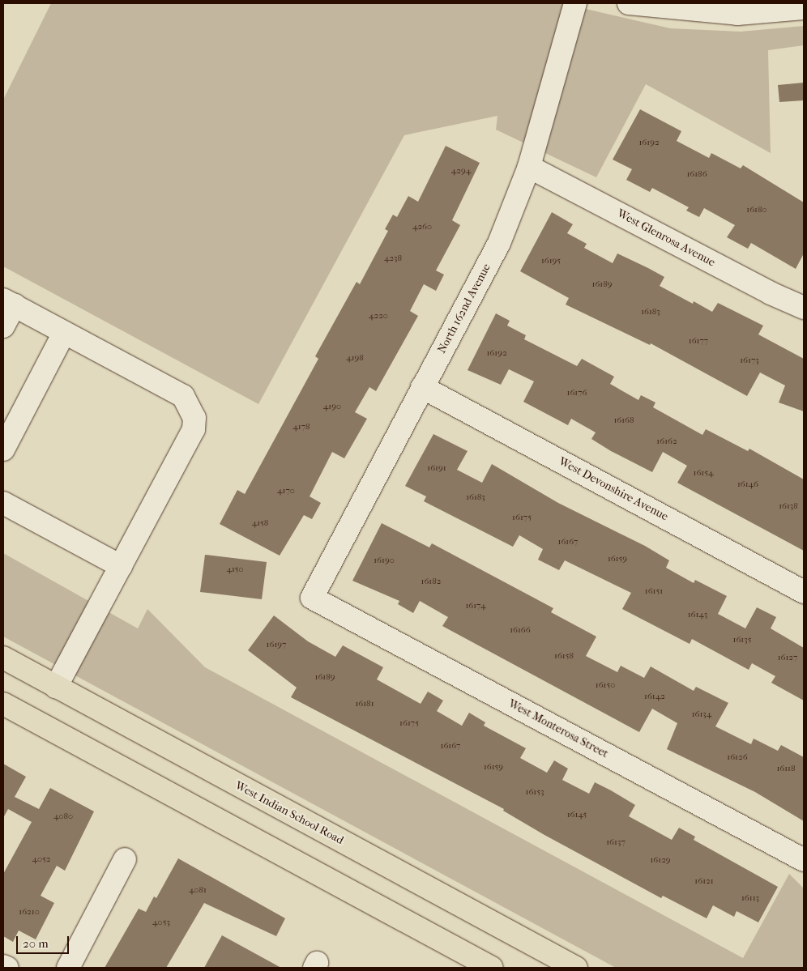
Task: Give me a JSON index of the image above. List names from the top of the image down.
{
  "streets": {
    "main road": ["West Indian School Road"],
    "street": [
      "West Glenrosa Avenue",
      "North 162nd Avenue",
      "West Devonshire Avenue",
      "West Monterosa Street"
    ]
  },
  "crossings": [
    ["West Glenrosa Avenue", "North 162nd Avenue"],
    ["North 162nd Avenue", "West Devonshire Avenue"],
    ["North 162nd Avenue", "West Monterosa Street"]
  ],
  "house_numbers": [
    "16192",
    "4294",
    "16186",
    "16180",
    "4260",
    "4238",
    "16195",
    "16189",
    "16183",
    "4220",
    "16177",
    "16192",
    "4198",
    "16173",
    "16176",
    "4190",
    "16168",
    "4178",
    "16162",
    "16191",
    "16154",
    "16146",
    "4170",
    "16183",
    "16138",
    "16175",
    "4158",
    "16167",
    "16159",
    "16190",
    "4150",
    "16182",
    "16151",
    "16174",
    "16143",
    "16166",
    "16135",
    "16197",
    "16158",
    "16127",
    "16189",
    "16150",
    "16142",
    "16181",
    "16134",
    "16175",
    "16167",
    "16126",
    "16159",
    "16118",
    "16153",
    "16145",
    "4080",
    "16137",
    "4052",
    "16129",
    "16121",
    "4081",
    "16113",
    "16210",
    "4053"
  ],
  "scale_bar": "20 m"
}
